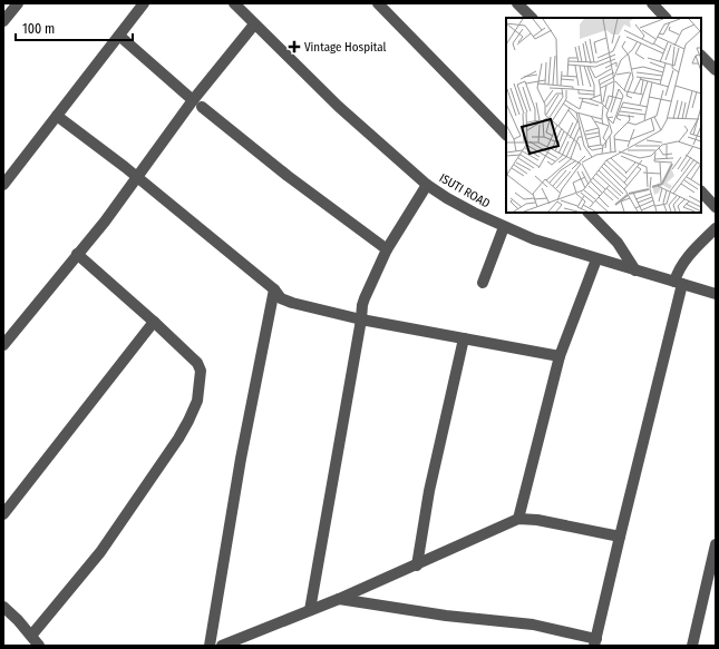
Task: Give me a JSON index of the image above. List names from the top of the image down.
{
  "streets": {
    "street": ["ISUTI ROAD"]
  },
  "places": {
    "health": ["Vintage Hospital"]
  },
  "scale_bar": "100 m"
}
